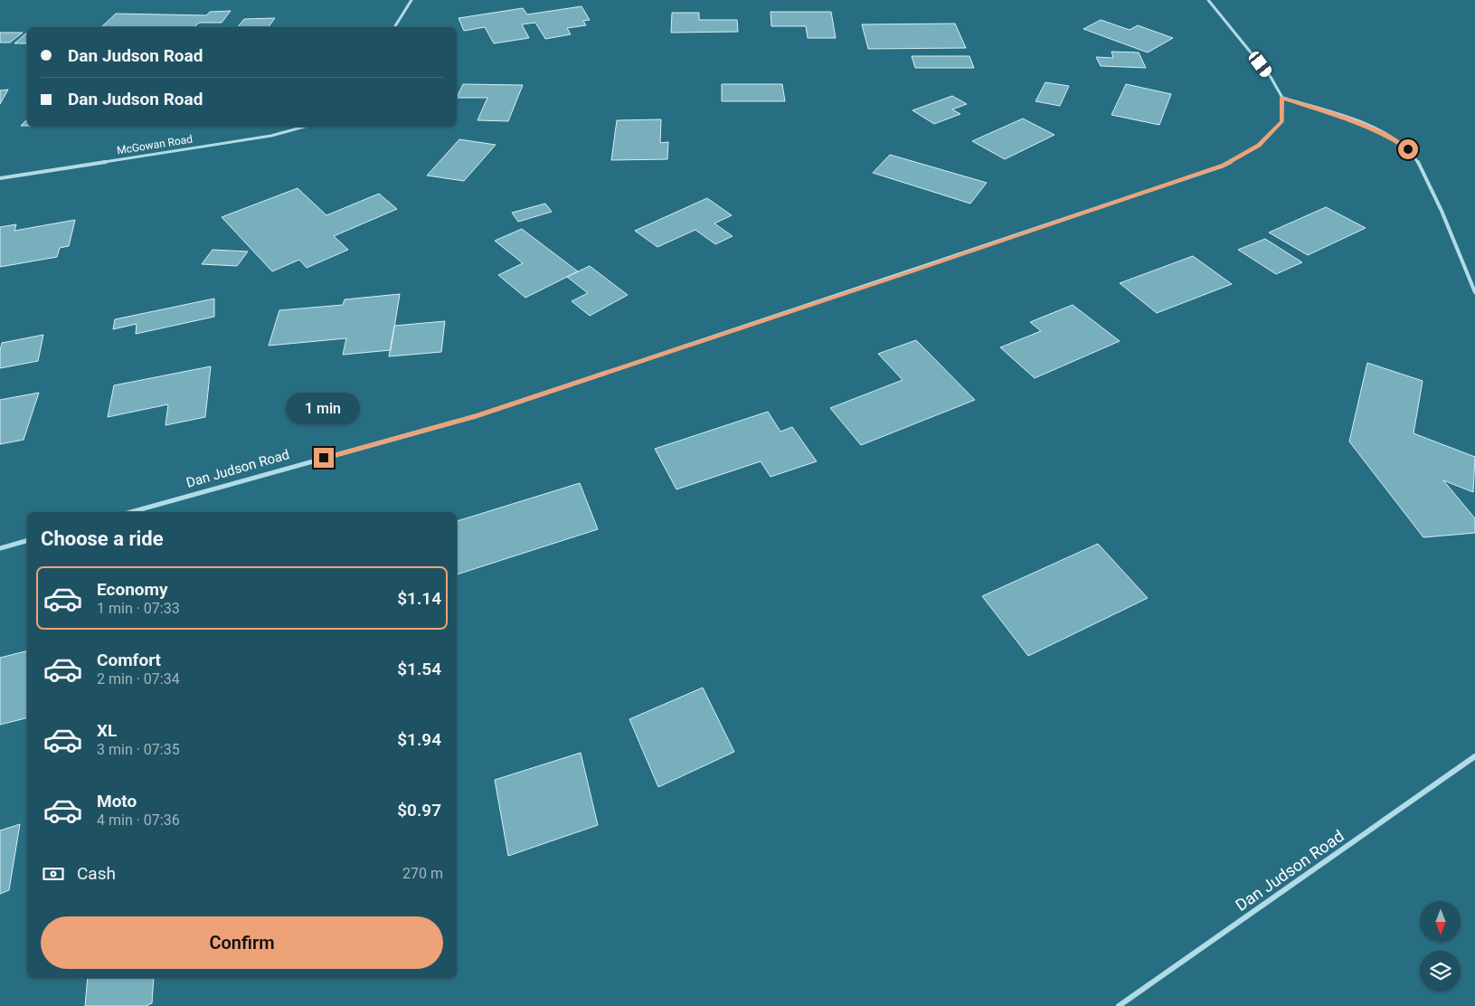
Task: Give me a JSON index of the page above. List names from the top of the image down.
{
  "streets": {
    "street": ["McGowan Road", "Dan Judson Road"]
  },
  "north": "bottom",
  "page": {
    "banner": ["Dan Judson Road", "Dan Judson Road"],
    "bubble": "1 min",
    "heading": "Choose a ride",
    "list": [
      {
        "name": "Economy",
        "note": "1 min · 07:33",
        "value": "$1.14"
      },
      {
        "name": "Comfort",
        "note": "2 min · 07:34",
        "value": "$1.54"
      },
      {
        "name": "XL",
        "note": "3 min · 07:35",
        "value": "$1.94"
      },
      {
        "name": "Moto",
        "note": "4 min · 07:36",
        "value": "$0.97"
      }
    ],
    "pay": ["Cash", "270 m"],
    "buttons": "Confirm"
  }
}
